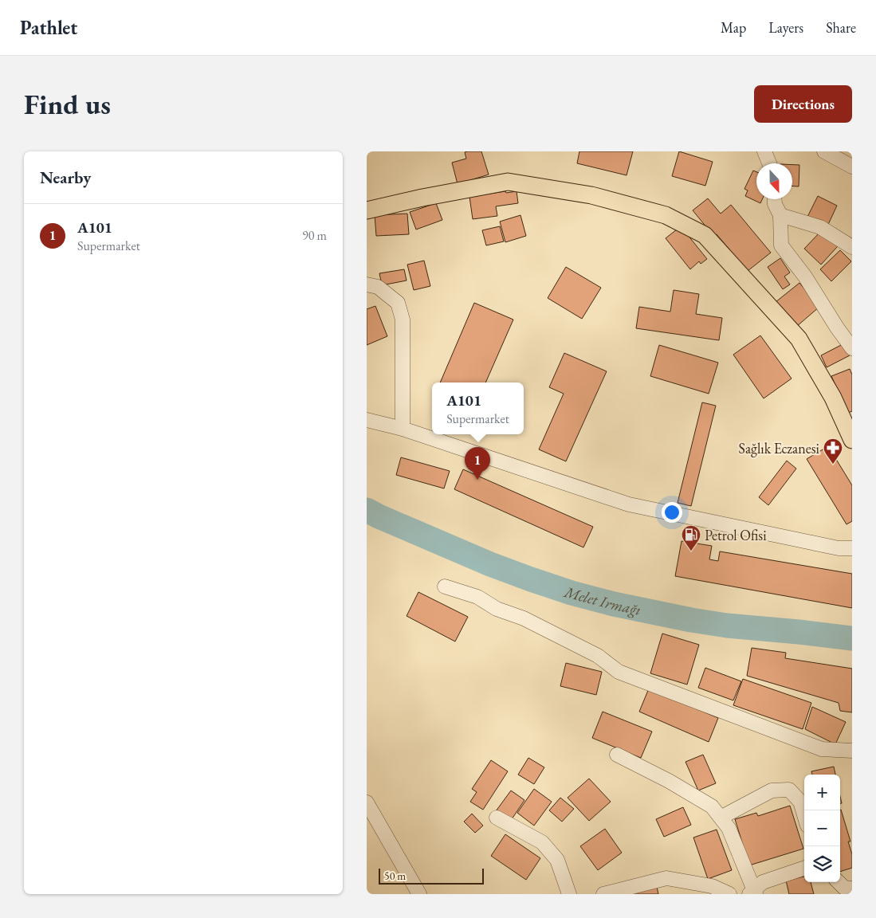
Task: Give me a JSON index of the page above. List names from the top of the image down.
{
  "water": ["Melet Irmağı"],
  "places": {
    "pharmacy": ["Sağlık Eczanesi"],
    "fuel station": ["Petrol Ofisi"]
  },
  "scale_bar": "50 m",
  "north": "bottom",
  "page": {
    "header": "Pathlet",
    "nav": ["Map", "Layers", "Share"],
    "buttons": "Directions",
    "title": "Find us",
    "heading": "Nearby",
    "list": [
      {
        "mark": "1",
        "name": "A101",
        "note": "Supermarket",
        "value": "90 m"
      }
    ],
    "popup": ["A101", "Supermarket"],
    "pins": "1",
    "map_buttons": ["+", "−"],
    "scale": "50 m"
  }
}
